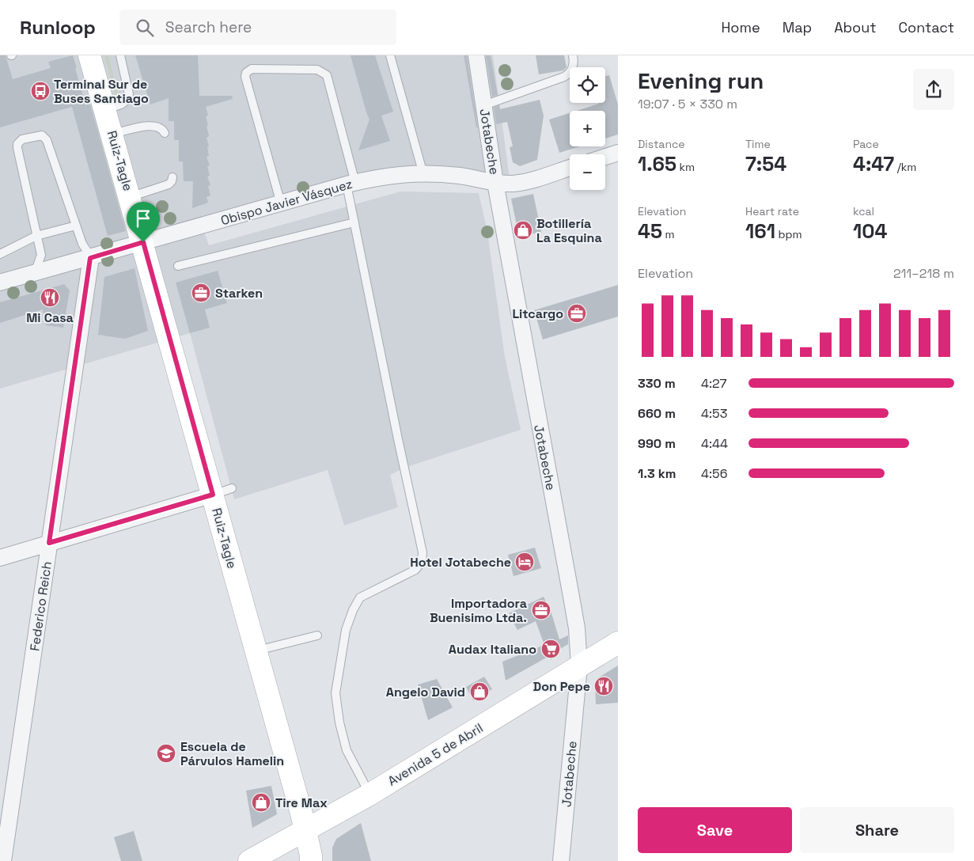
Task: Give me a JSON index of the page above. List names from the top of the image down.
{
  "streets": {
    "street": [
      "Jotabeche",
      "Ruiz-Tagle",
      "Obispo Javier Vásquez",
      "Federico Reich",
      "Avenida 5 de Abril"
    ]
  },
  "crossings": [
    ["Jotabeche", "Obispo Javier Vásquez"],
    ["Jotabeche", "Avenida 5 de Abril"],
    ["Ruiz-Tagle", "Obispo Javier Vásquez"],
    ["Ruiz-Tagle", "Avenida 5 de Abril"],
    ["Obispo Javier Vásquez", "Federico Reich"]
  ],
  "places": {
    "bus stop": ["Terminal Sur de Buses Santiago"],
    "shop": ["Botillería La Esquina", "Angelo David", "Tire Max"],
    "office": ["Starken", "Litcargo", "Importadora Buenisimo Ltda."],
    "restaurant": ["Mi Casa", "Don Pepe"],
    "hotel": ["Hotel Jotabeche"],
    "supermarket": ["Audax Italiano"],
    "school or university": ["Escuela de Párvulos Hamelin"]
  },
  "page": {
    "header": "Runloop",
    "search": "Search here",
    "nav": [
      "Home",
      "Map",
      "About",
      "Contact"
    ],
    "heading": ["Evening run", "19:07 · 5 × 330 m"],
    "map_buttons": ["+", "−"],
    "stats": [
      ["Distance", "1.65 km"],
      ["Time", "7:54"],
      ["Pace", "4:47 /km"],
      ["Elevation", "45 m"],
      ["Heart rate", "161 bpm"],
      ["kcal", "104"]
    ],
    "chart": ["Elevation", "211–218 m"],
    "list": [
      {
        "name": "330 m",
        "note": "4:27"
      },
      {
        "name": "660 m",
        "note": "4:53"
      },
      {
        "name": "990 m",
        "note": "4:44"
      },
      {
        "name": "1.3 km",
        "note": "4:56"
      }
    ],
    "buttons": ["Save", "Share"]
  }
}
